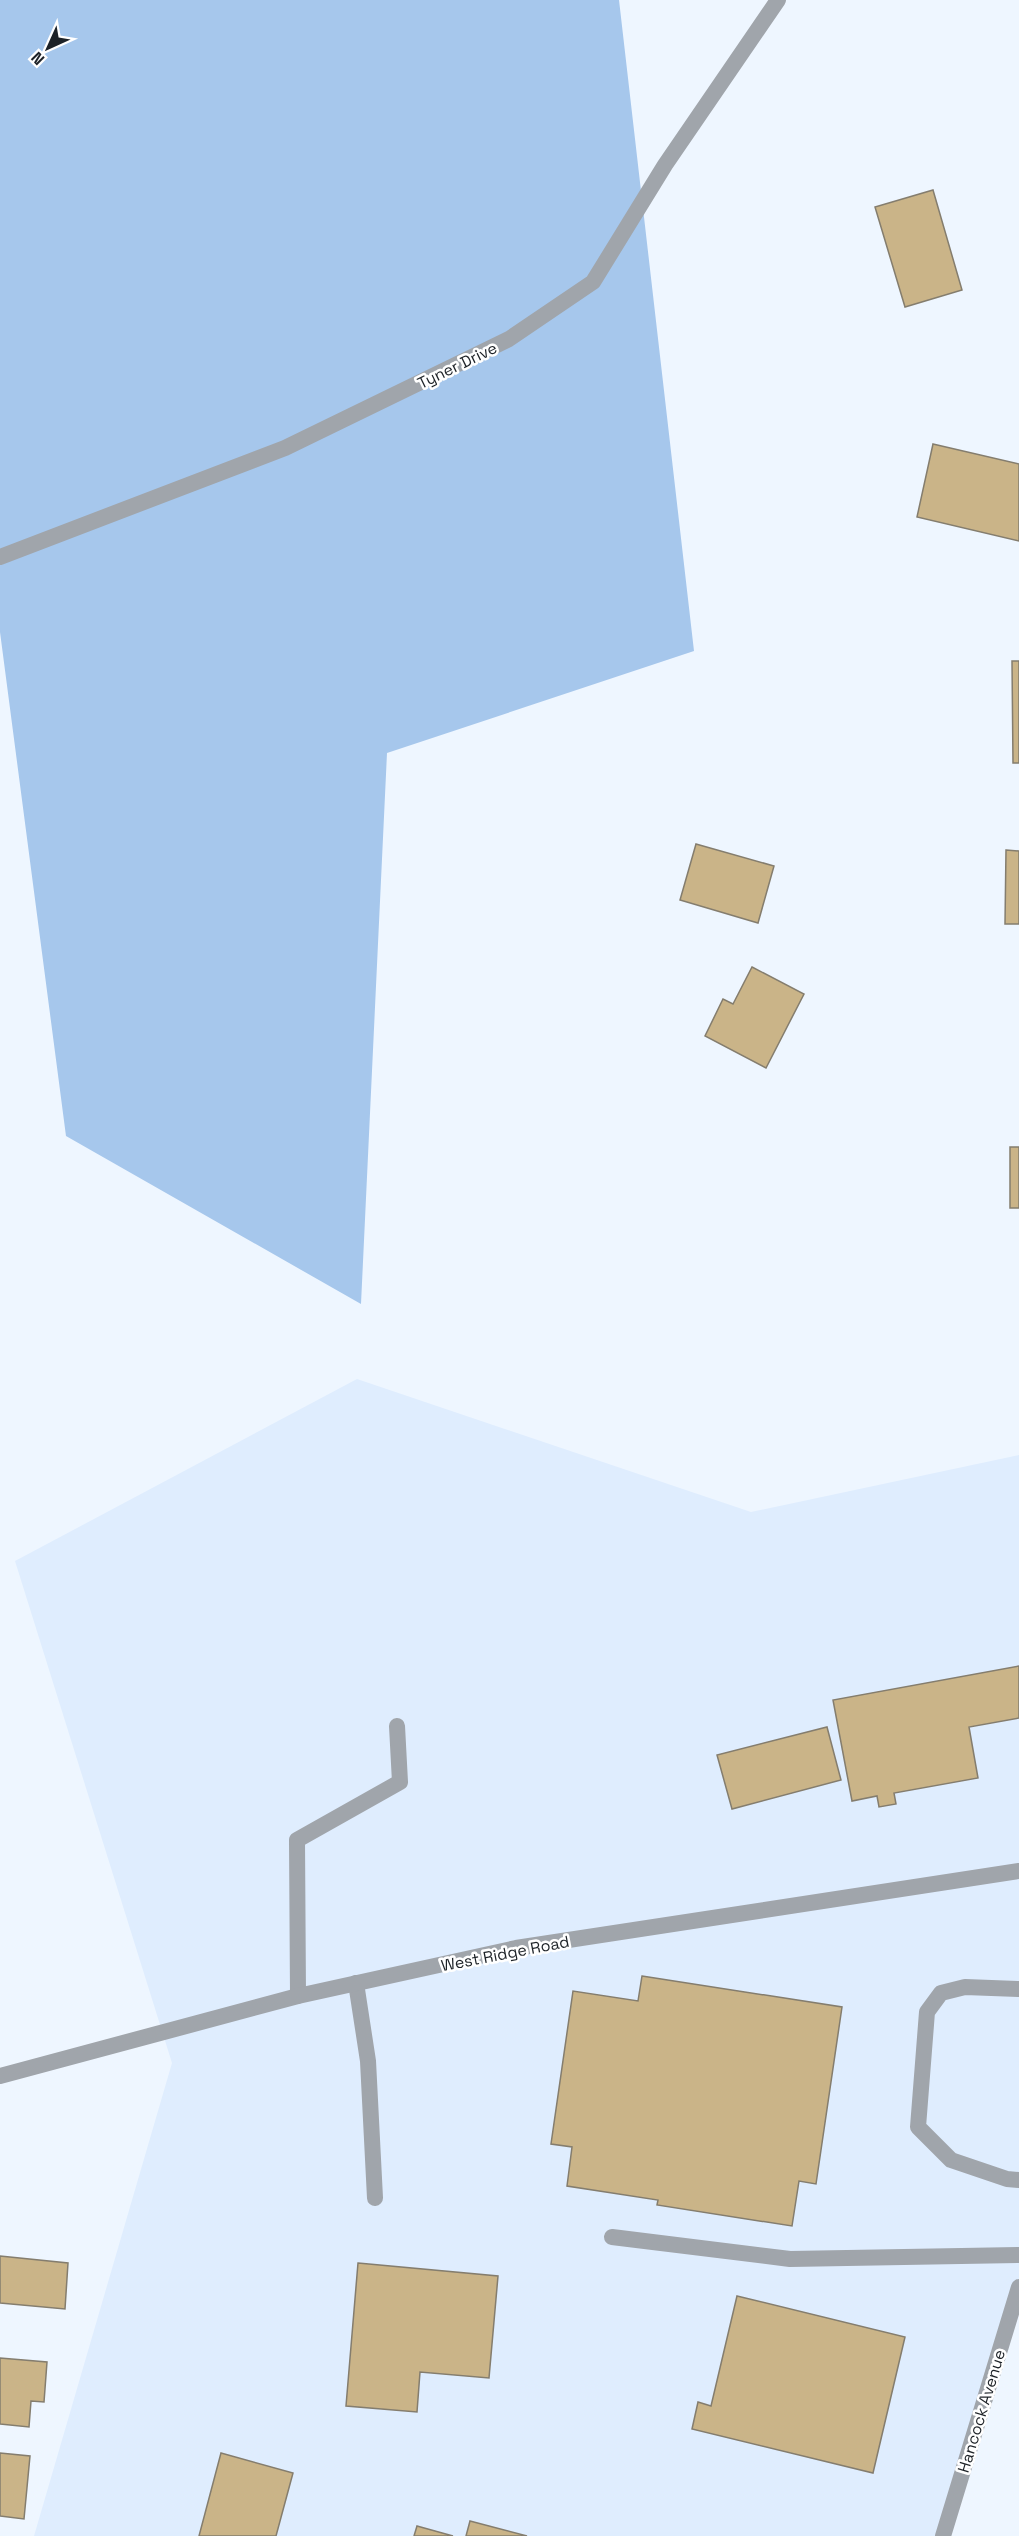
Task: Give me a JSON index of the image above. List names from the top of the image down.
{
  "streets": {
    "street": ["Tyner Drive", "West Ridge Road", "Hancock Avenue"]
  },
  "north": "bottom left"
}
